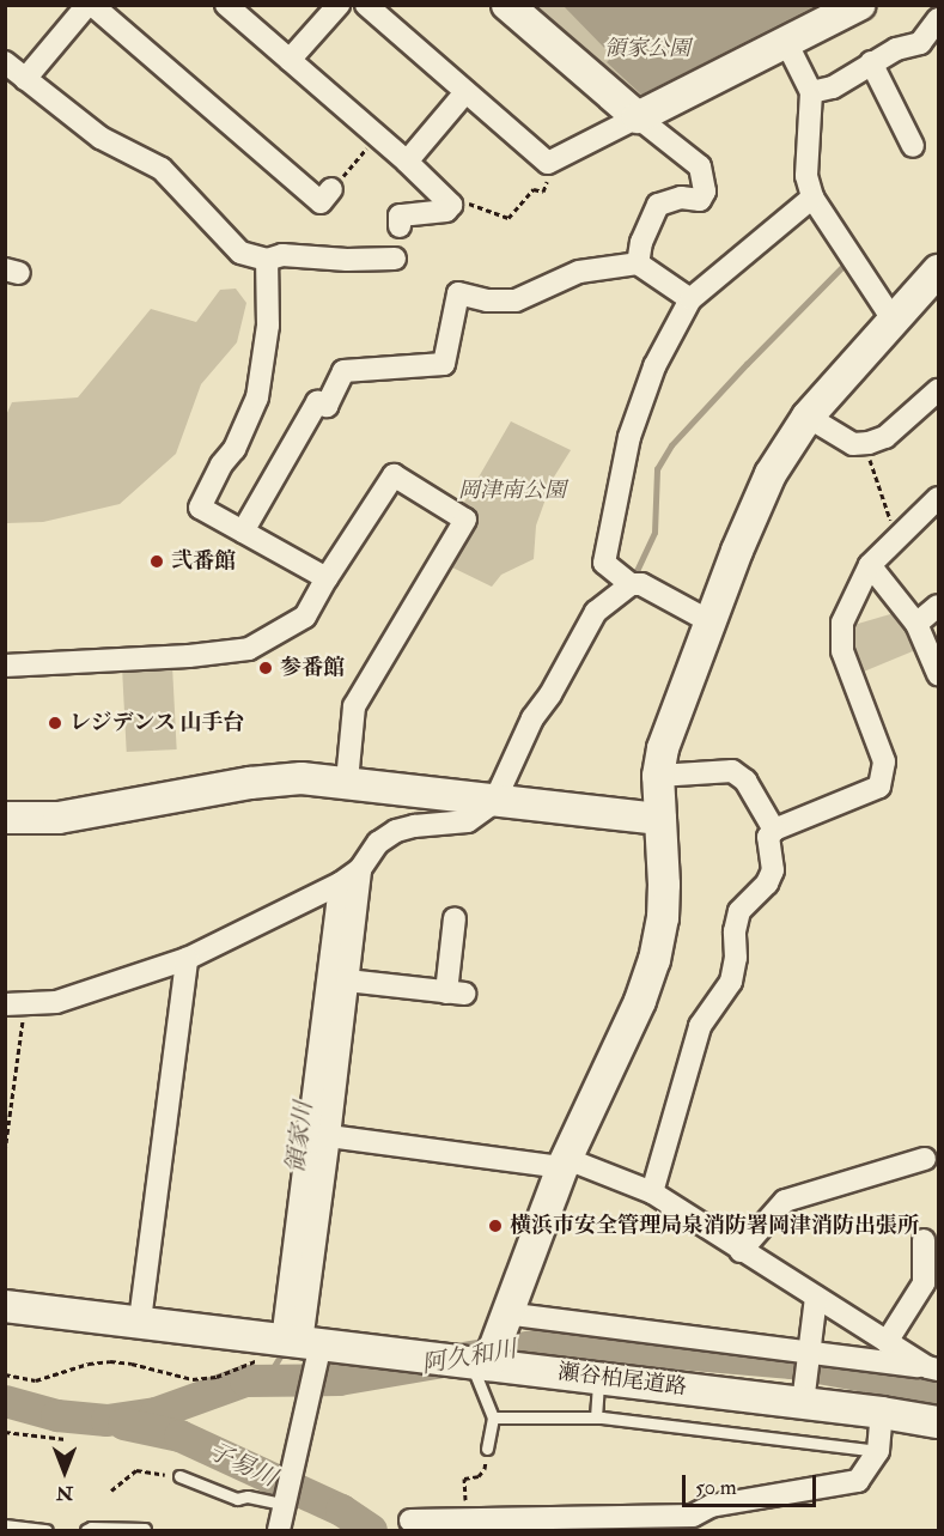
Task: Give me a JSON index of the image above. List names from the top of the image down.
{
  "streets": {
    "street": ["瀬谷柏尾道路"]
  },
  "water": ["領家川", "阿久和川", "子易川"],
  "parks": ["領家公園", "岡津南公園"],
  "places": [
    "弐番館",
    "参番館",
    "レジデンス 山手台",
    "横浜市安全管理局泉消防署岡津消防出張所"
  ],
  "scale_bar": "50 m",
  "north": "bottom"
}
